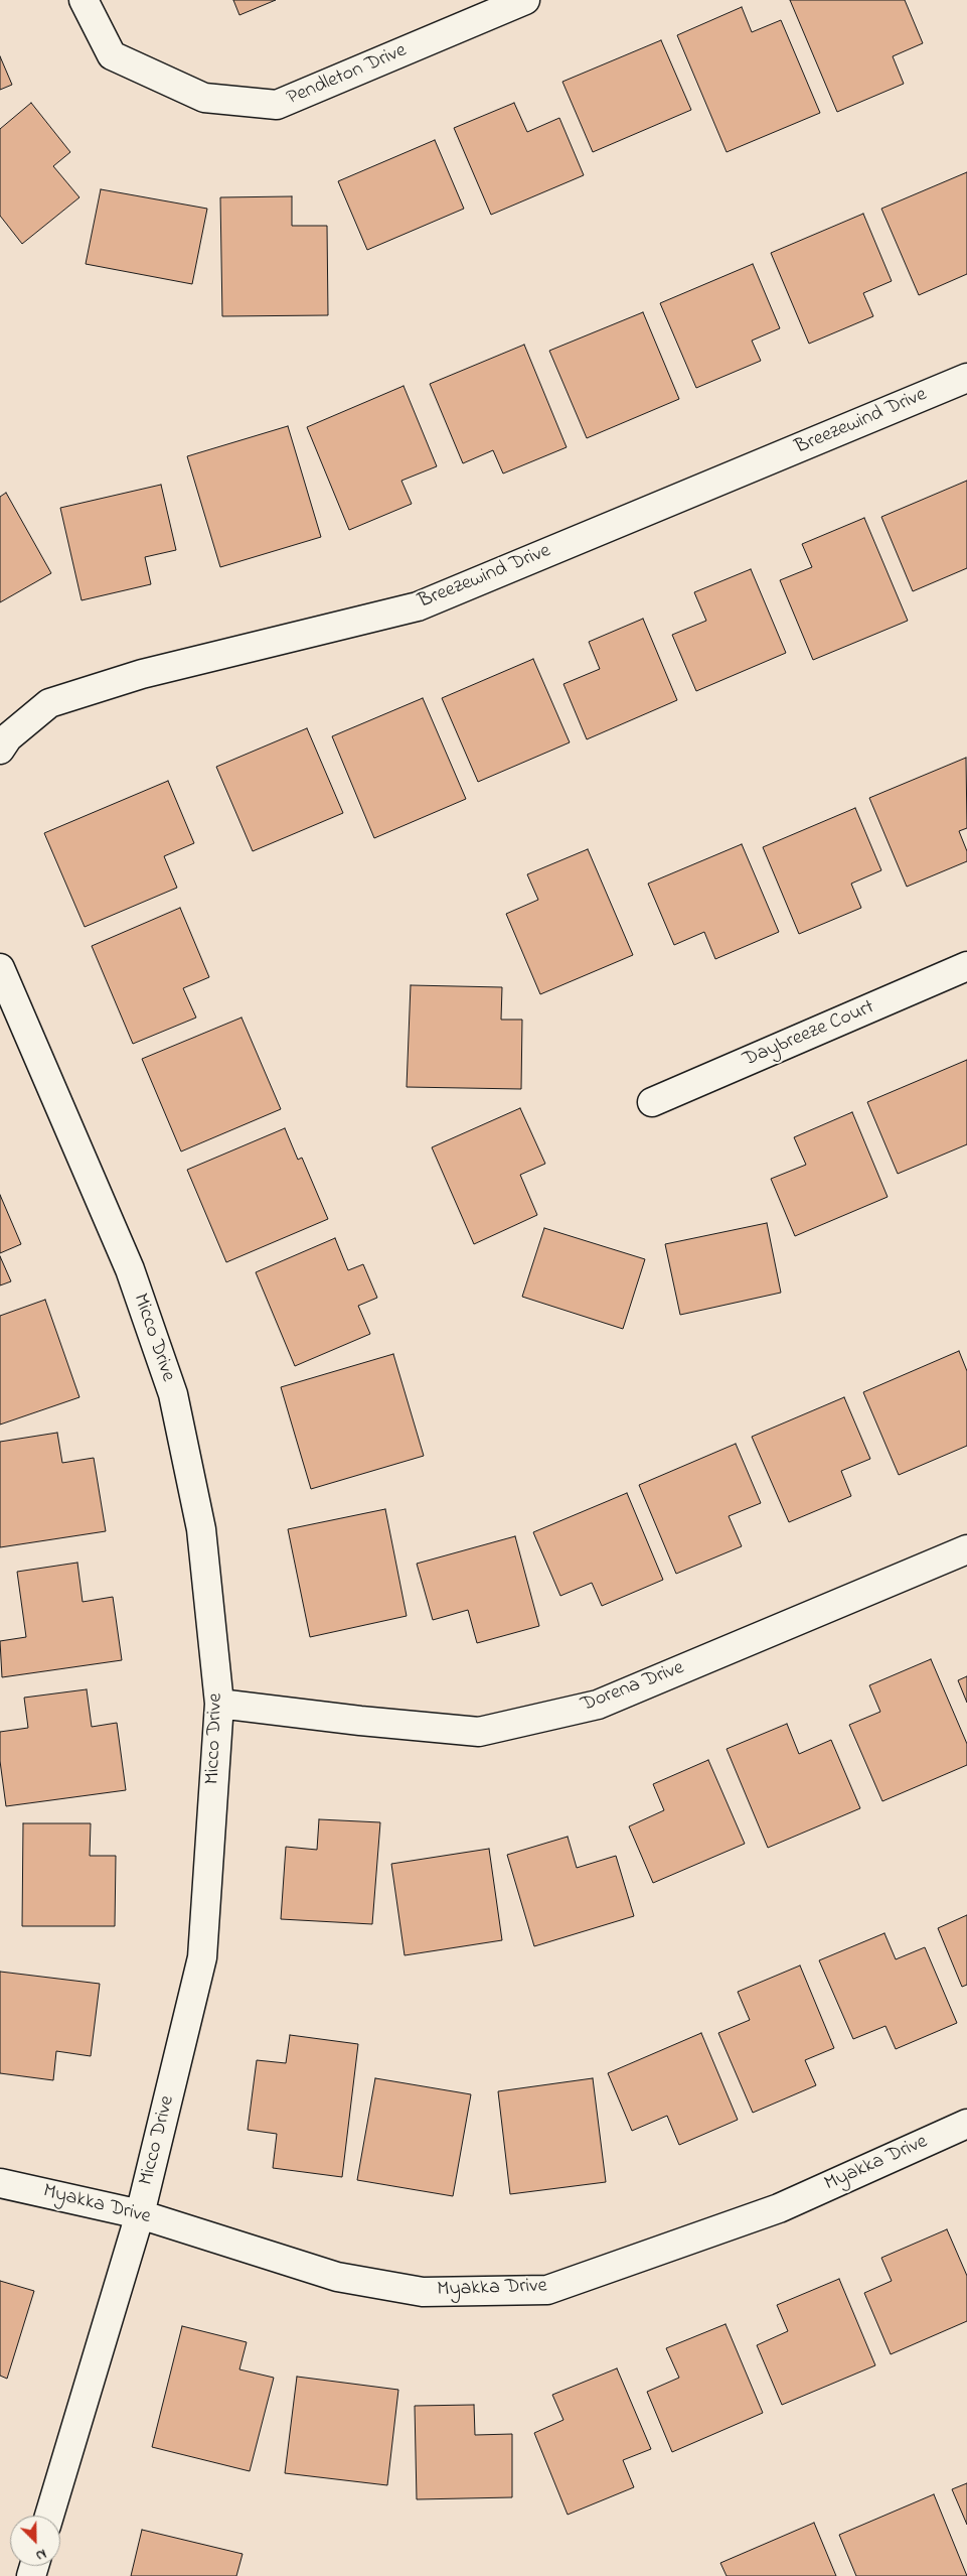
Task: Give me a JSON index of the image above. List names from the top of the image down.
{
  "streets": {
    "street": [
      "Pendleton Drive",
      "Breezewind Drive",
      "Daybreeze Court",
      "Micco Drive",
      "Dorena Drive",
      "Myakka Drive"
    ]
  },
  "crossings": [
    ["Micco Drive", "Dorena Drive"],
    ["Micco Drive", "Myakka Drive"]
  ],
  "north": "bottom right"
}
